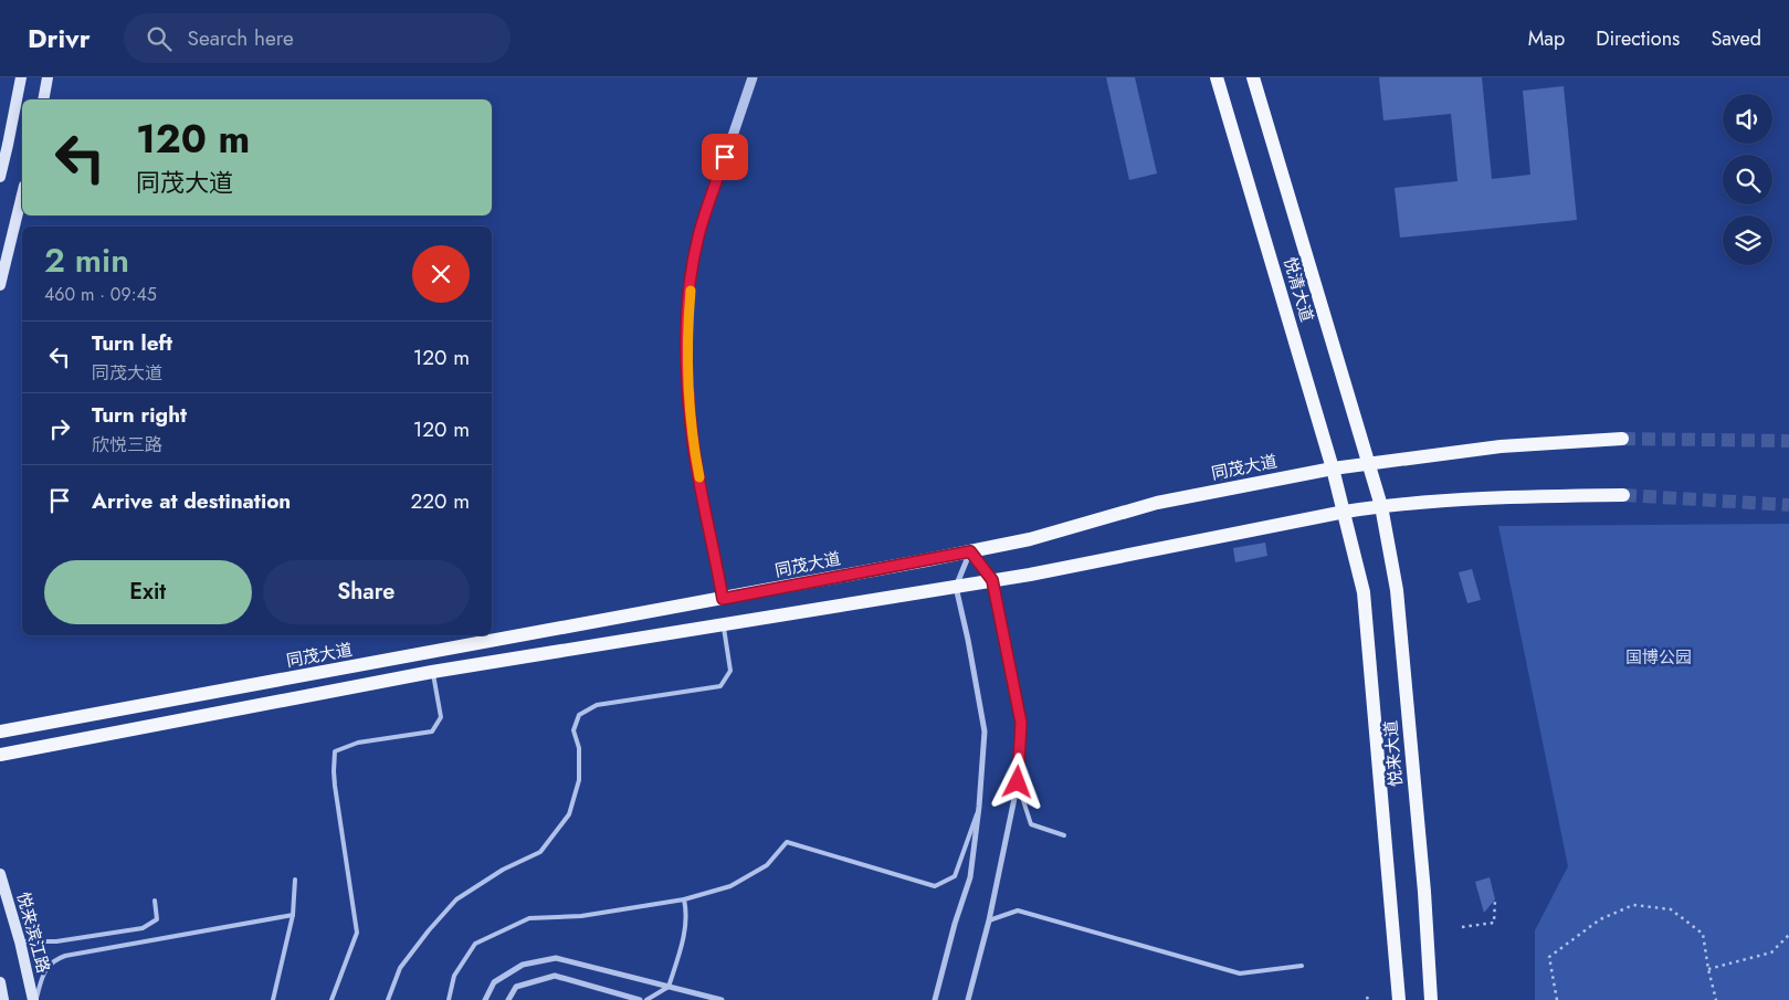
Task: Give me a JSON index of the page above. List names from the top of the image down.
{
  "streets": {
    "main road": [
      "悦清大道",
      "同茂大道",
      "悦来大道",
      "悦来滨江路"
    ]
  },
  "crossings": [
    ["悦清大道", "同茂大道"],
    ["悦清大道", "悦来大道"]
  ],
  "parks": ["国博公园"],
  "page": {
    "header": "Drivr",
    "search": "Search here",
    "nav": ["Map", "Directions", "Saved"],
    "turn": ["120 m", "同茂大道"],
    "heading": ["2 min", "460 m · 09:45"],
    "list": [
      {
        "name": "Turn left",
        "note": "同茂大道",
        "value": "120 m"
      },
      {
        "name": "Turn right",
        "note": "欣悦三路",
        "value": "120 m"
      },
      {
        "name": "Arrive at destination",
        "value": "220 m"
      }
    ],
    "buttons": ["Exit", "Share"]
  }
}
